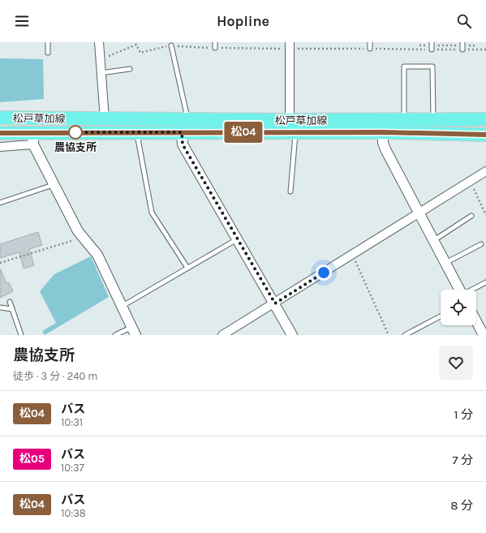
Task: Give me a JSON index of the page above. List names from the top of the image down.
{
  "streets": {
    "main road": ["松戸草加線"]
  },
  "places": ["農協支所"],
  "lines": ["bus line 松04"],
  "page": {
    "header": "Hopline",
    "on_map": "松04",
    "heading": ["農協支所", "徒歩 · 3 分 · 240 m"],
    "list": [
      {
        "mark": "松04",
        "name": "バス",
        "note": "10:31",
        "value": "1 分"
      },
      {
        "mark": "松05",
        "name": "バス",
        "note": "10:37",
        "value": "7 分"
      },
      {
        "mark": "松04",
        "name": "バス",
        "note": "10:38",
        "value": "8 分"
      }
    ]
  }
}
